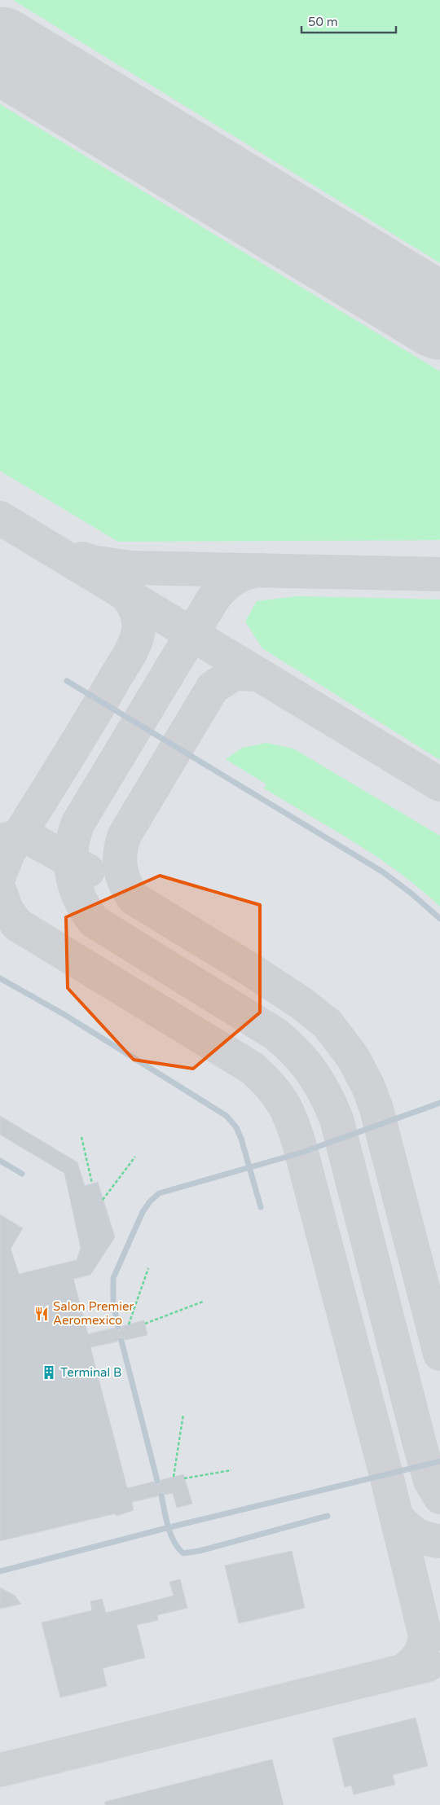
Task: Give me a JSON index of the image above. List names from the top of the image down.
{
  "places": {
    "restaurant": ["Salon Premier Aeromexico"],
    "building": ["Terminal B"]
  },
  "scale_bar": "50 m"
}
